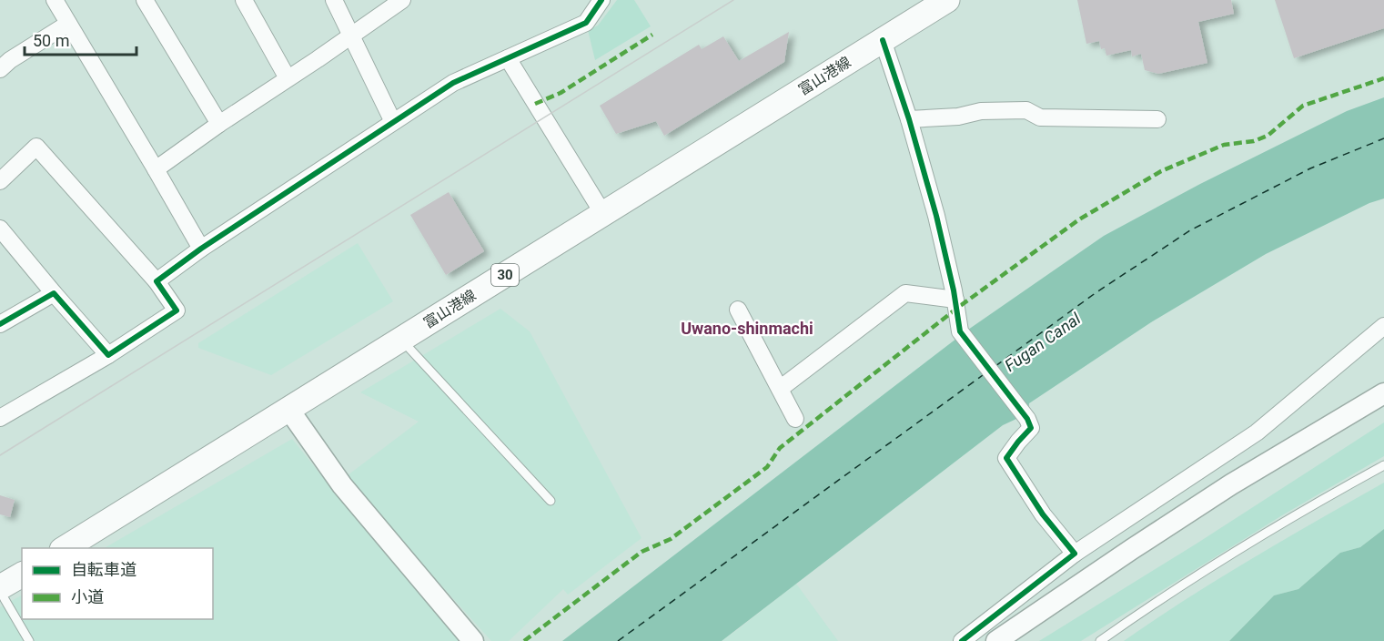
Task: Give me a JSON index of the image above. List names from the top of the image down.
{
  "streets": {
    "main road": ["富山港線", "30"]
  },
  "districts": ["Uwano-shinmachi"],
  "water": ["Fugan Canal"],
  "legend": ["自転車道", "小道"],
  "scale_bar": "50 m"
}
